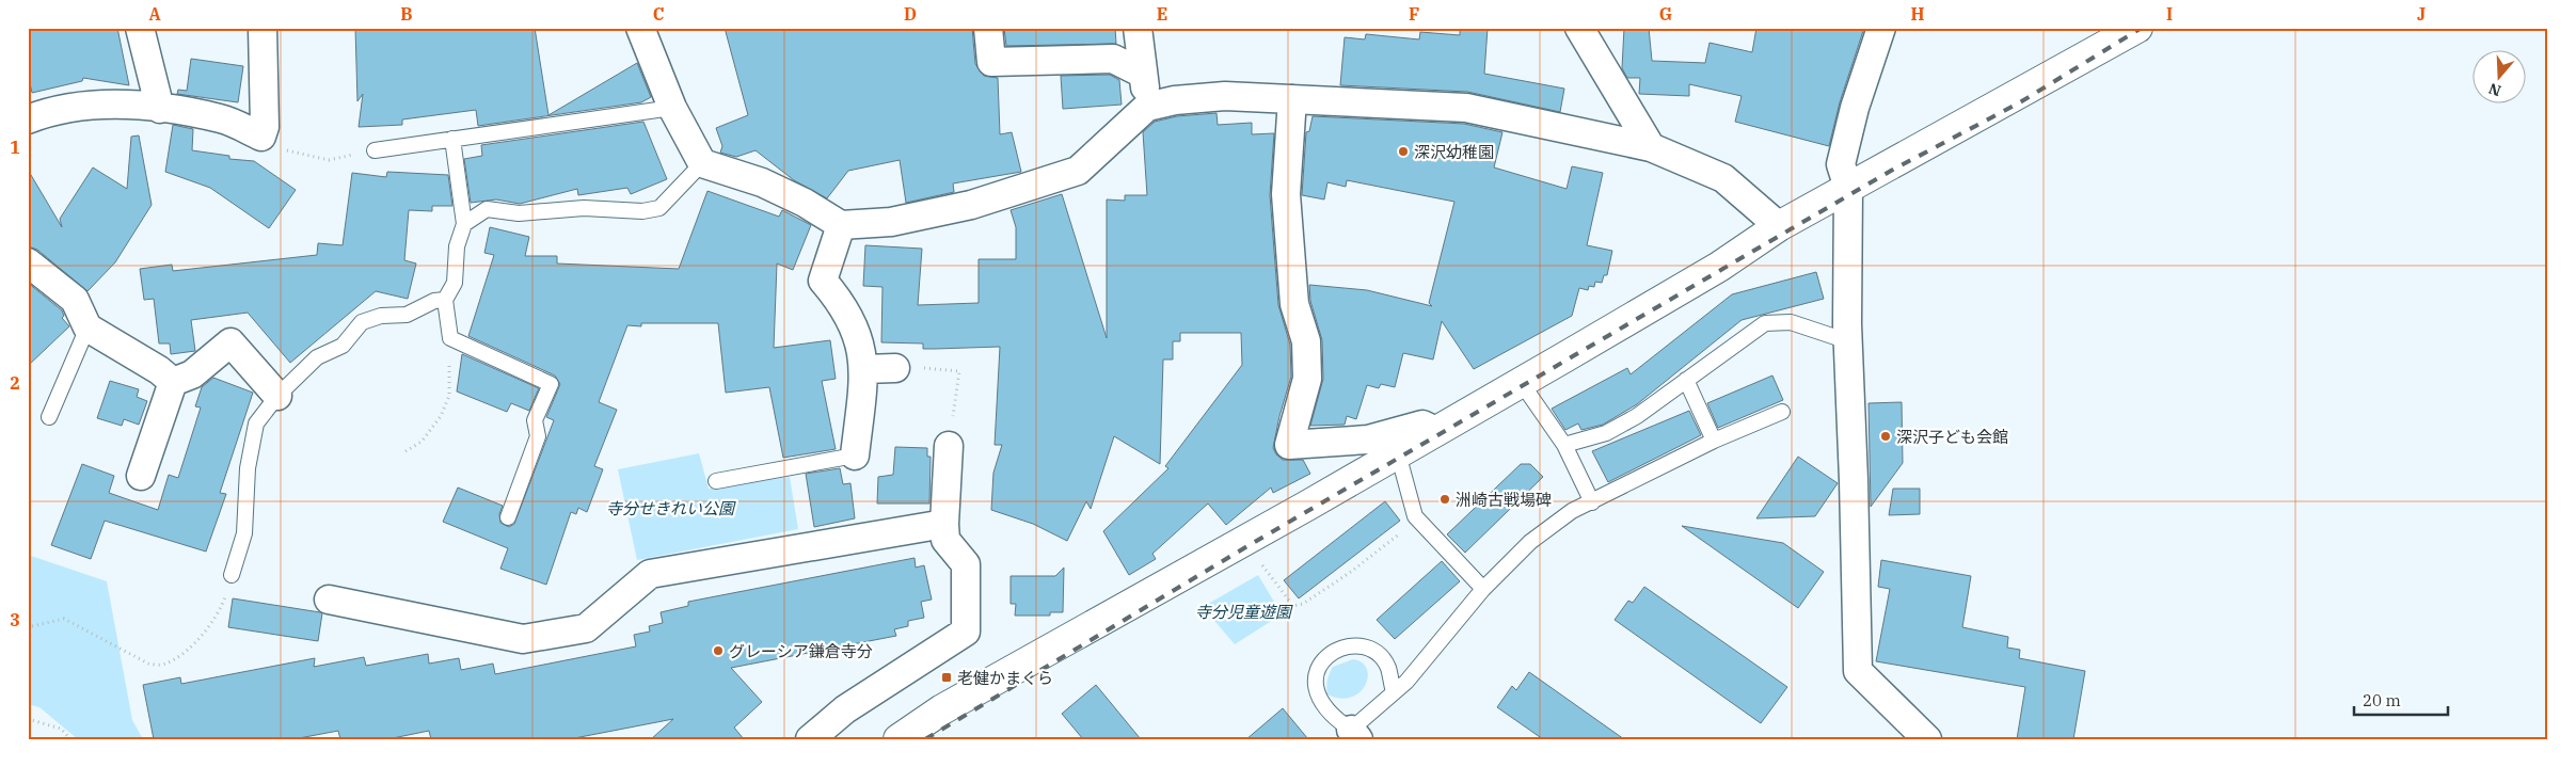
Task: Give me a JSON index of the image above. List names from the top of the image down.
{
  "parks": ["寺分せきれい公園", "寺分児童遊園"],
  "places": {
    "other": [
      "深沢幼稚園",
      "深沢子ども会館",
      "洲崎古戦場碑",
      "グレーシア鎌倉寺分"
    ],
    "transit": ["老健かまくら"]
  },
  "scale_bar": "20 m",
  "north": "bottom",
  "grid": {
    "columns": [
      "A",
      "B",
      "C",
      "D",
      "E",
      "F",
      "G",
      "H",
      "I",
      "J"
    ],
    "rows": ["1", "2", "3"]
  }
}
